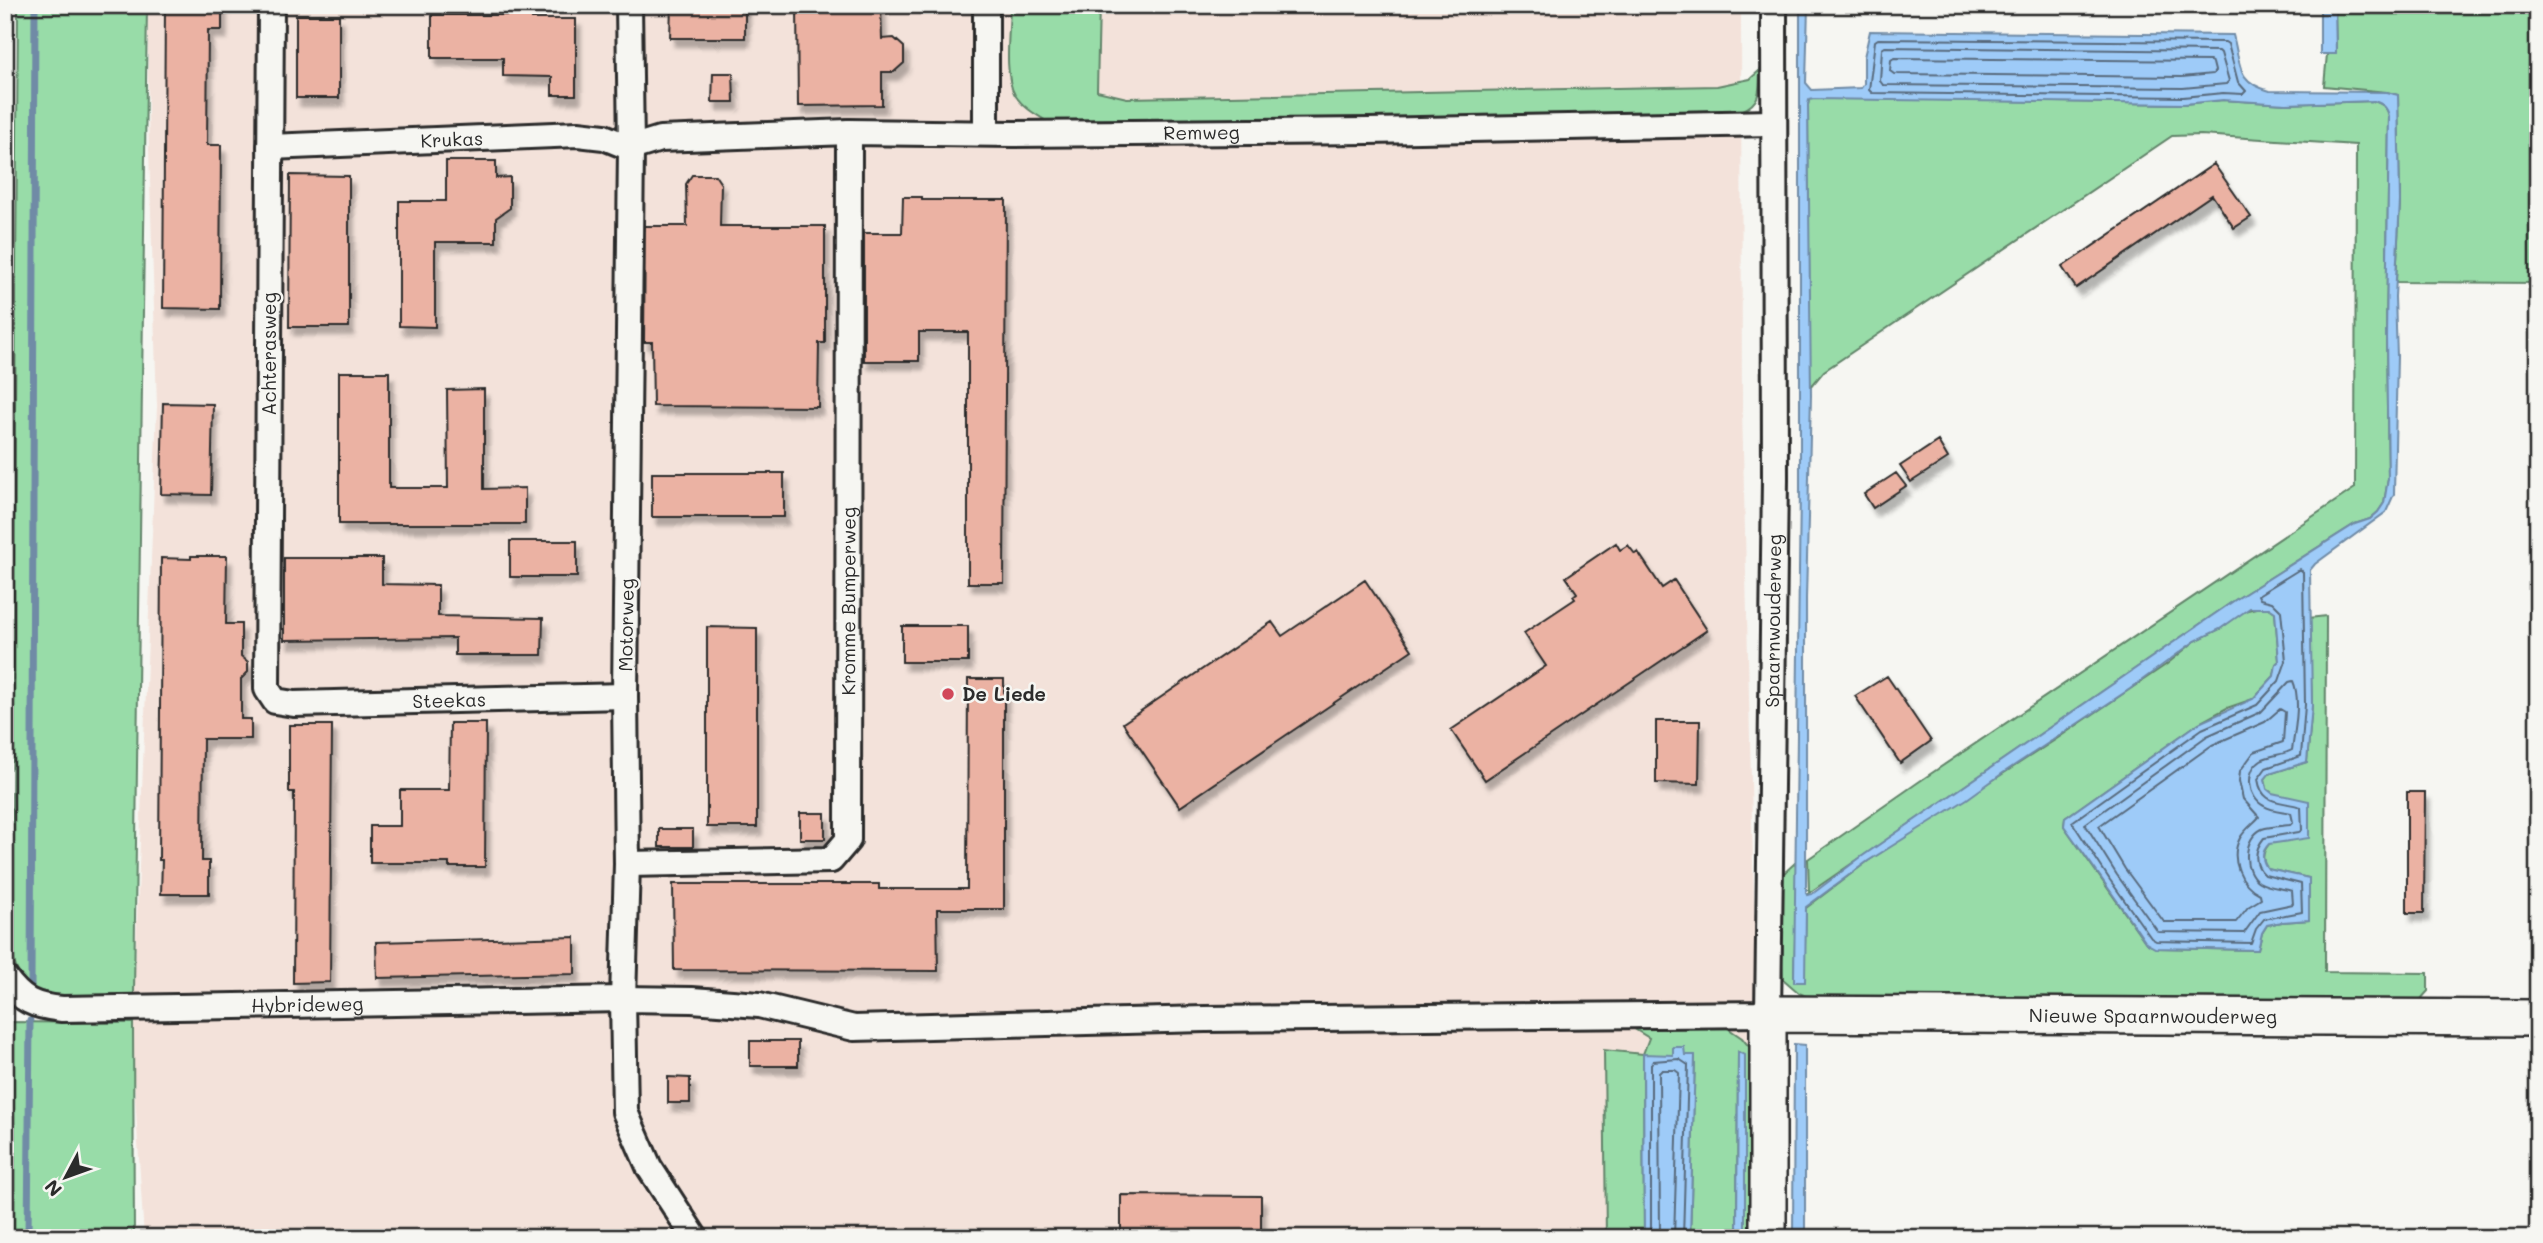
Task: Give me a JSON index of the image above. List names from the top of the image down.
{
  "streets": {
    "street": [
      "Remweg",
      "Krukas",
      "Achterasweg",
      "Kromme Bumperweg",
      "Spaarnwouderweg",
      "Motorweg",
      "Steekas",
      "Hybrideweg",
      "Nieuwe Spaarnwouderweg"
    ]
  },
  "crossings": [
    ["Remweg", "Krukas"],
    ["Remweg", "Kromme Bumperweg"],
    ["Remweg", "Spaarnwouderweg"],
    ["Remweg", "Motorweg"],
    ["Krukas", "Achterasweg"],
    ["Krukas", "Motorweg"],
    ["Achterasweg", "Steekas"],
    ["Kromme Bumperweg", "Motorweg"],
    ["Spaarnwouderweg", "Hybrideweg"],
    ["Spaarnwouderweg", "Nieuwe Spaarnwouderweg"],
    ["Motorweg", "Steekas"],
    ["Motorweg", "Hybrideweg"],
    ["Hybrideweg", "Nieuwe Spaarnwouderweg"]
  ],
  "places": ["De Liede"],
  "north": "bottom left"
}
